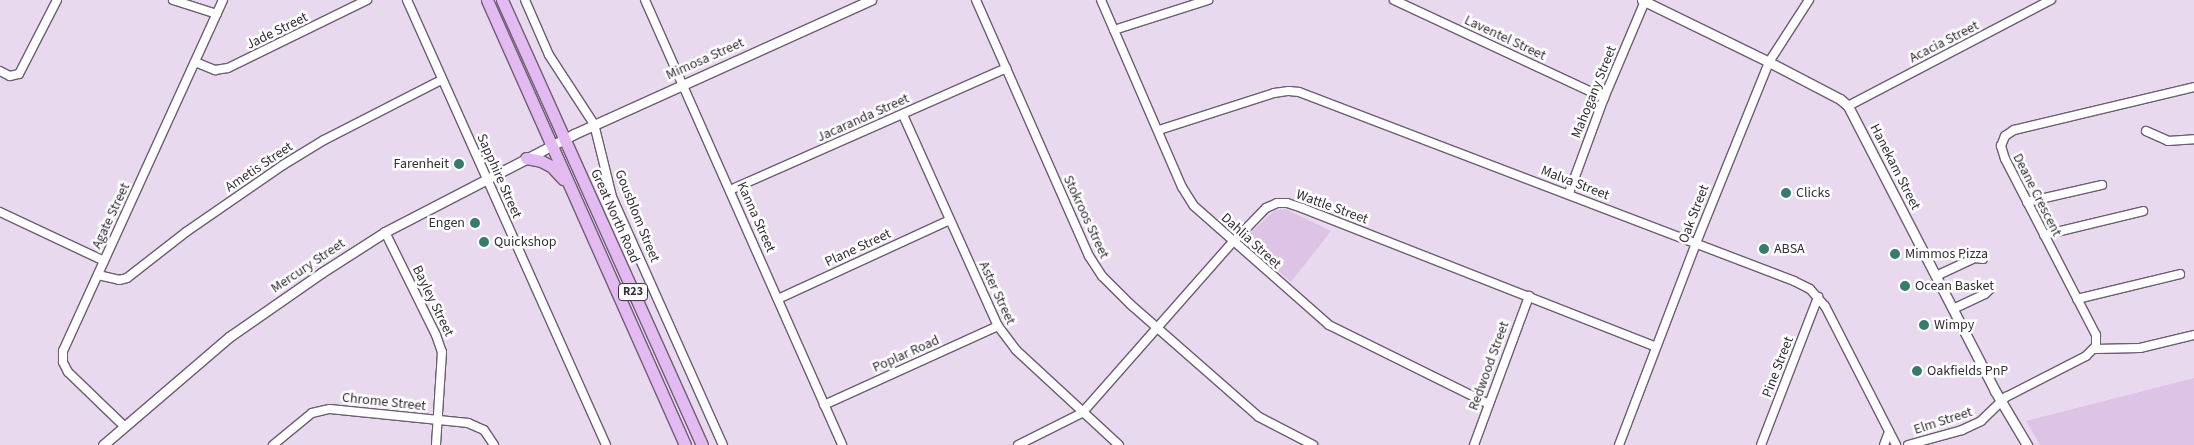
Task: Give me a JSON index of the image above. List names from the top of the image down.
{
  "streets": {
    "main road": ["Great North Road", "R23"],
    "street": [
      "Jade Street",
      "Laventel Street",
      "Acacia Street",
      "Mimosa Street",
      "Mahogany Street",
      "Jacaranda Street",
      "Ametis Street",
      "Hanekam Street",
      "Sapphire Street",
      "Malva Street",
      "Deane Crescent",
      "Wattle Street",
      "Oak Street",
      "Agate Street",
      "Gousblom Street",
      "Kanna Street",
      "Stokroos Street",
      "Dahlia Street",
      "Plane Street",
      "Mercury Street",
      "Aster Street",
      "Bayley Street",
      "Poplar Road",
      "Redwood Street",
      "Pine Street",
      "Chrome Street",
      "Elm Street"
    ]
  },
  "crossings": [
    ["Jade Street", "Agate Street"],
    ["Laventel Street", "Mahogany Street"],
    ["Acacia Street", "Hanekam Street"],
    ["Mimosa Street", "Great North Road"],
    ["Mimosa Street", "Gousblom Street"],
    ["Mimosa Street", "Kanna Street"],
    ["Mimosa Street", "Mercury Street"],
    ["Mahogany Street", "Hanekam Street"],
    ["Mahogany Street", "Malva Street"],
    ["Jacaranda Street", "Kanna Street"],
    ["Jacaranda Street", "Stokroos Street"],
    ["Jacaranda Street", "Aster Street"],
    ["Ametis Street", "Sapphire Street"],
    ["Ametis Street", "Agate Street"],
    ["Hanekam Street", "Oak Street"],
    ["Hanekam Street", "Elm Street"],
    ["Sapphire Street", "Mercury Street"],
    ["Malva Street", "Oak Street"],
    ["Malva Street", "Dahlia Street"],
    ["Malva Street", "Pine Street"],
    ["Deane Crescent", "Elm Street"],
    ["Wattle Street", "Oak Street"],
    ["Wattle Street", "Stokroos Street"],
    ["Wattle Street", "Dahlia Street"],
    ["Wattle Street", "Aster Street"],
    ["Wattle Street", "Redwood Street"],
    ["Agate Street", "Mercury Street"],
    ["Great North Road", "Mercury Street"],
    ["Kanna Street", "Plane Street"],
    ["Kanna Street", "Poplar Road"],
    ["Dahlia Street", "Redwood Street"],
    ["Plane Street", "Aster Street"],
    ["Mercury Street", "Bayley Street"],
    ["Aster Street", "Poplar Road"],
    ["Bayley Street", "Chrome Street"]
  ],
  "places": [
    "Farenheit",
    "Clicks",
    "Engen",
    "Quickshop",
    "ABSA",
    "Mimmos Pizza",
    "Ocean Basket",
    "Wimpy",
    "Oakfields PnP"
  ]
}
